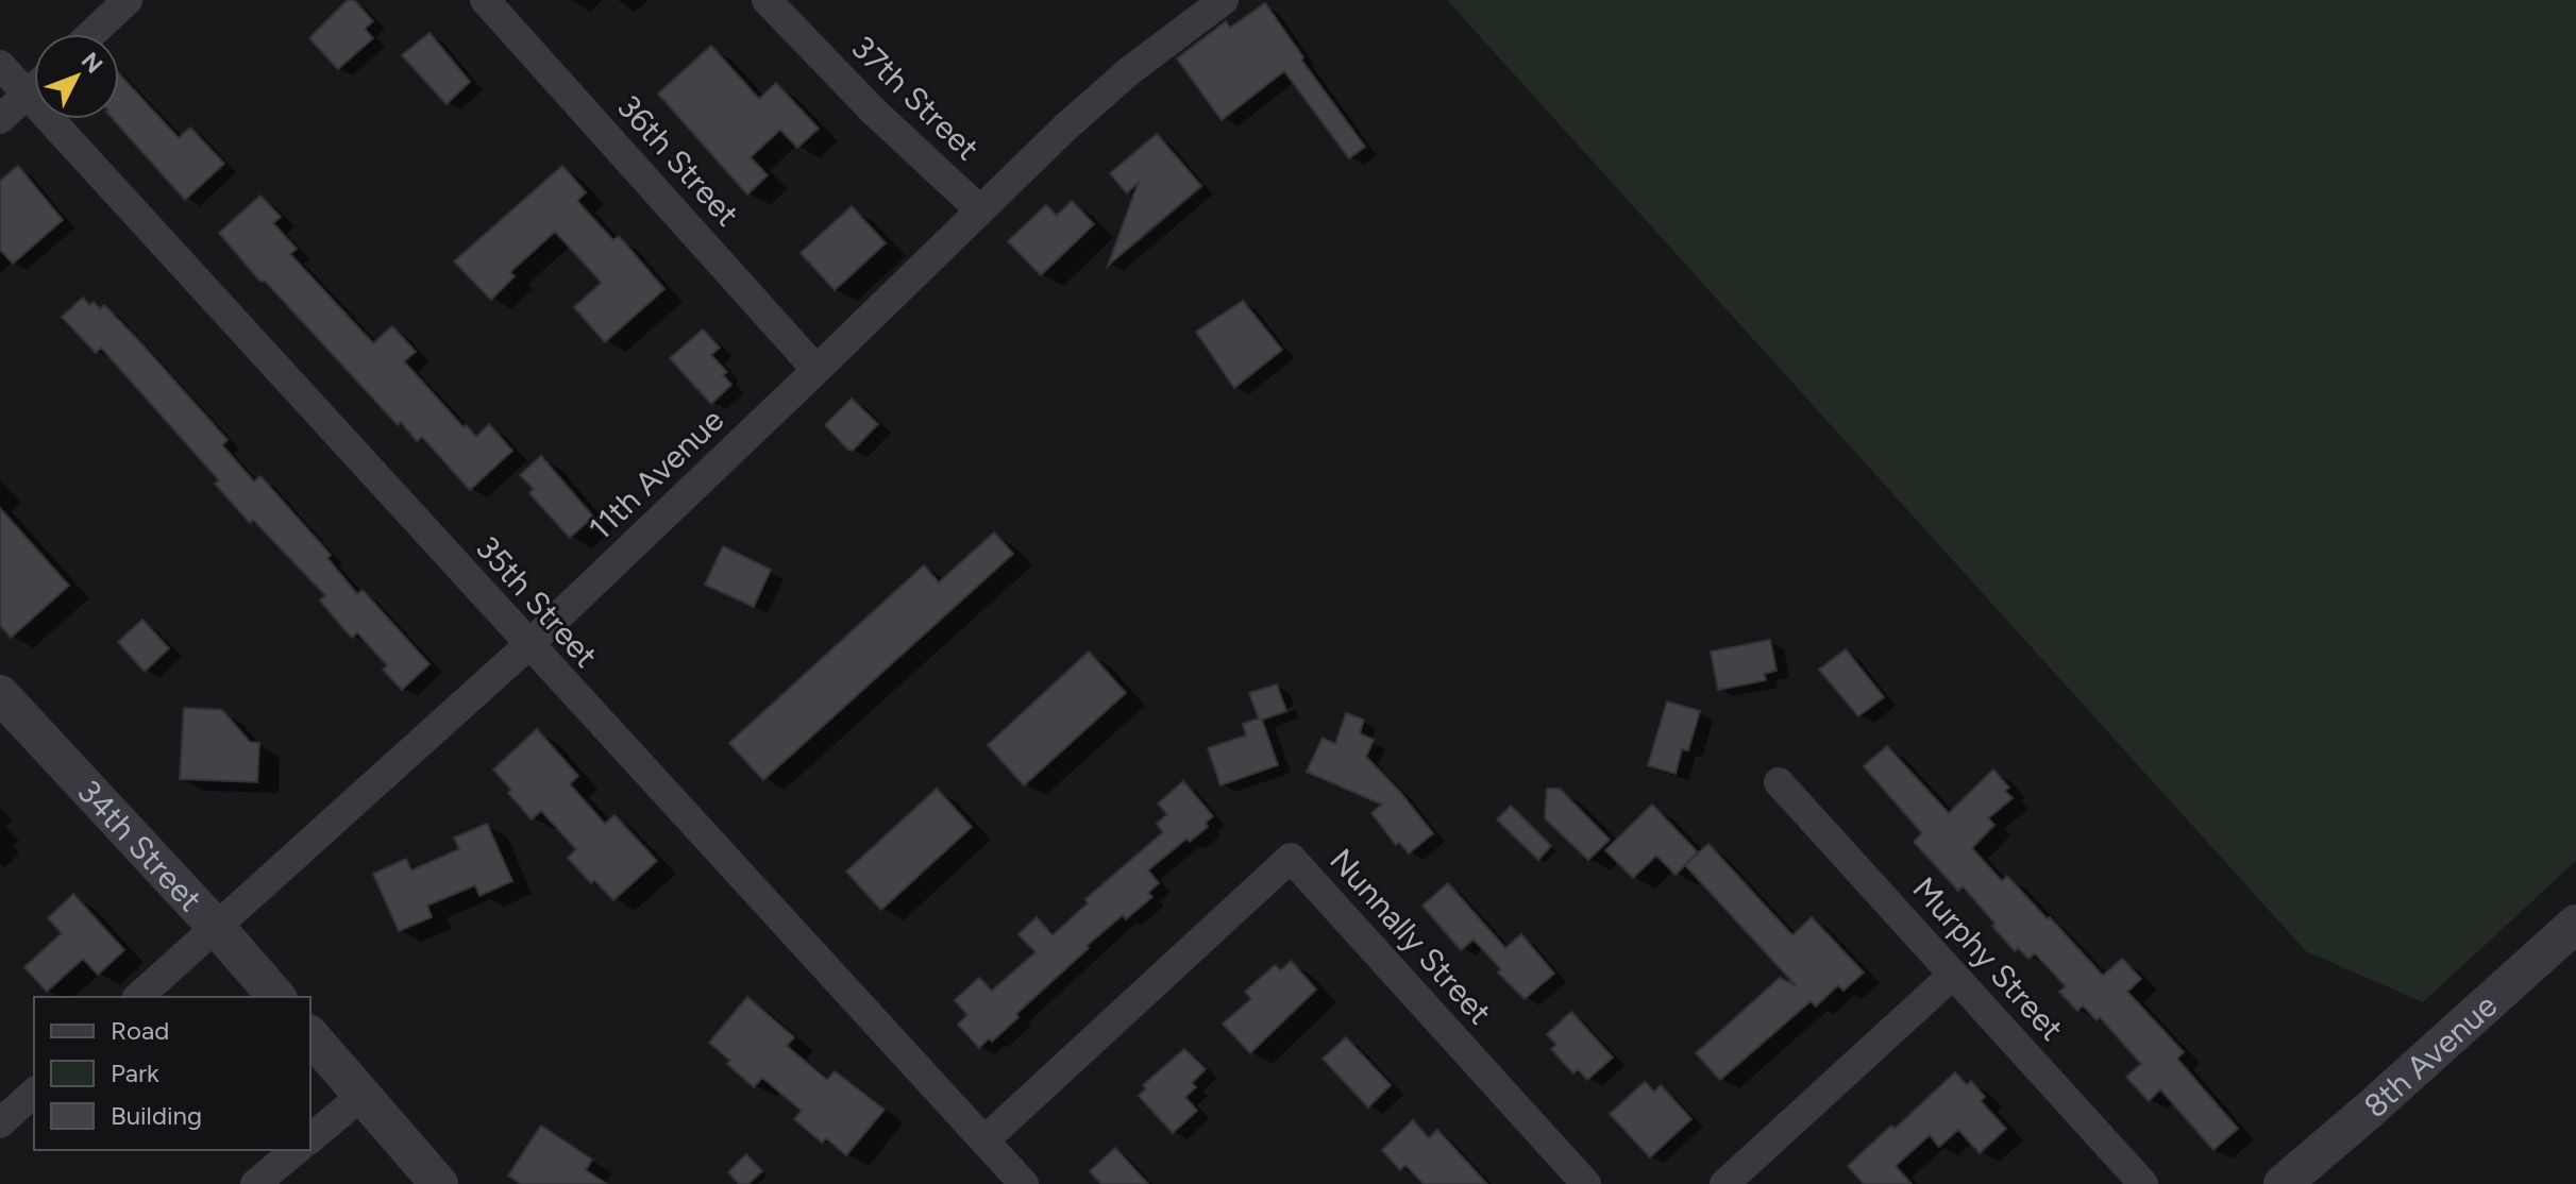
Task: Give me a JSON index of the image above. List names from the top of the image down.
{
  "streets": {
    "street": [
      "37th Street",
      "36th Street",
      "11th Avenue",
      "35th Street",
      "34th Street",
      "Nunnally Street",
      "Murphy Street",
      "8th Avenue"
    ]
  },
  "crossings": [
    ["37th Street", "11th Avenue"],
    ["36th Street", "11th Avenue"],
    ["11th Avenue", "35th Street"],
    ["11th Avenue", "34th Street"],
    ["35th Street", "Nunnally Street"]
  ],
  "legend": ["Road", "Park", "Building"],
  "north": "top right"
}
